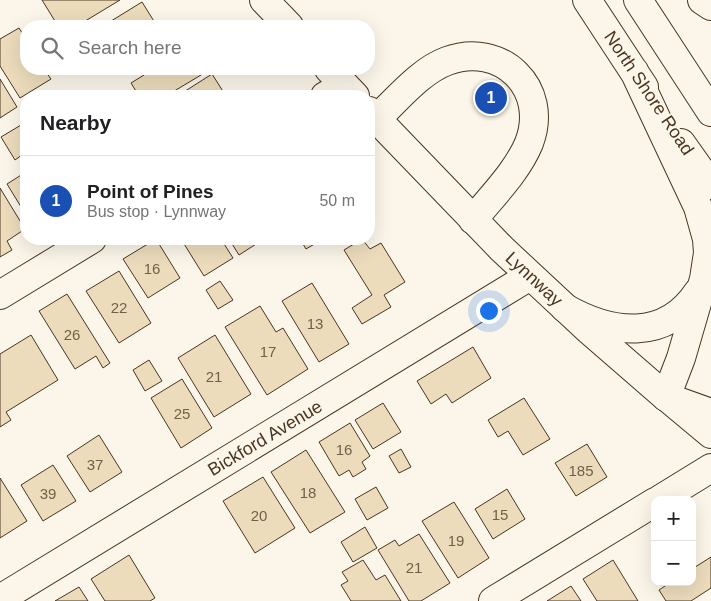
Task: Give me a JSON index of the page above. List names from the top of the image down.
{
  "streets": {
    "main road": ["North Shore Road", "Lynnway", "Bickford Avenue"]
  },
  "crossings": [
    ["Lynnway", "Bickford Avenue"]
  ],
  "house_numbers": [
    "16",
    "22",
    "13",
    "26",
    "17",
    "21",
    "25",
    "16",
    "37",
    "185",
    "18",
    "39",
    "15",
    "20",
    "19",
    "21"
  ],
  "page": {
    "search": "Search here",
    "pins": "1",
    "heading": "Nearby",
    "list": [
      {
        "mark": "1",
        "name": "Point of Pines",
        "note": "Bus stop · Lynnway",
        "value": "50 m"
      }
    ],
    "map_buttons": ["+", "−"]
  }
}
